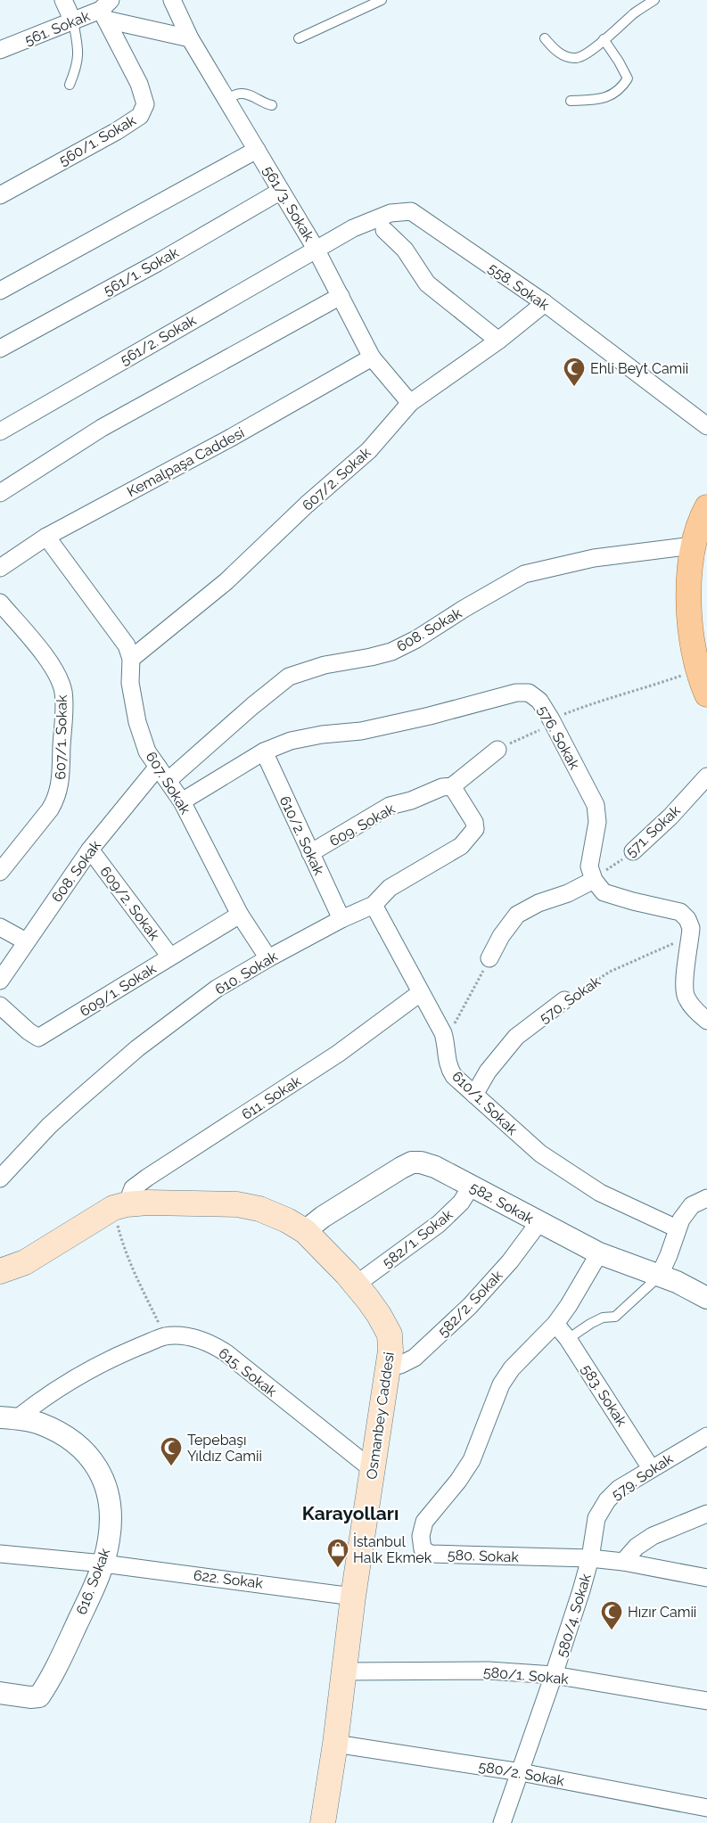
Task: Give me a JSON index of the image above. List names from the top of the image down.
{
  "streets": {
    "main road": ["Osmanbey Caddesi"],
    "street": [
      "561. Sokak",
      "560/1. Sokak",
      "561/3. Sokak",
      "561/1. Sokak",
      "558. Sokak",
      "561/2. Sokak",
      "Kemalpaşa Caddesi",
      "607/2. Sokak",
      "608. Sokak",
      "607/1. Sokak",
      "576. Sokak",
      "607. Sokak",
      "609. Sokak",
      "571. Sokak",
      "610/2. Sokak",
      "609/2. Sokak",
      "610. Sokak",
      "609/1. Sokak",
      "570. Sokak",
      "611. Sokak",
      "610/1. Sokak",
      "582. Sokak",
      "582/1. Sokak",
      "582/2. Sokak",
      "615. Sokak",
      "583. Sokak",
      "579. Sokak",
      "580. Sokak",
      "622. Sokak",
      "616. Sokak",
      "580/4. Sokak",
      "580/1. Sokak",
      "580/2. Sokak"
    ]
  },
  "crossings": [
    ["561. Sokak", "560/1. Sokak"],
    ["561/3. Sokak", "561/1. Sokak"],
    ["561/3. Sokak", "558. Sokak"],
    ["561/3. Sokak", "561/2. Sokak"],
    ["561/3. Sokak", "Kemalpaşa Caddesi"],
    ["561/3. Sokak", "607/2. Sokak"],
    ["558. Sokak", "561/2. Sokak"],
    ["558. Sokak", "607/2. Sokak"],
    ["Kemalpaşa Caddesi", "607. Sokak"],
    ["607/2. Sokak", "607. Sokak"],
    ["608. Sokak", "607. Sokak"],
    ["608. Sokak", "609/2. Sokak"],
    ["576. Sokak", "607. Sokak"],
    ["576. Sokak", "571. Sokak"],
    ["576. Sokak", "610/2. Sokak"],
    ["607. Sokak", "610. Sokak"],
    ["607. Sokak", "609/1. Sokak"],
    ["609. Sokak", "610/2. Sokak"],
    ["609. Sokak", "610. Sokak"],
    ["610/2. Sokak", "610. Sokak"],
    ["609/2. Sokak", "609/1. Sokak"],
    ["610. Sokak", "610/1. Sokak"],
    ["570. Sokak", "610/1. Sokak"],
    ["611. Sokak", "610/1. Sokak"],
    ["611. Sokak", "Osmanbey Caddesi"],
    ["582. Sokak", "582/1. Sokak"],
    ["582. Sokak", "582/2. Sokak"],
    ["582. Sokak", "Osmanbey Caddesi"],
    ["582. Sokak", "580. Sokak"],
    ["582/1. Sokak", "Osmanbey Caddesi"],
    ["582/2. Sokak", "Osmanbey Caddesi"],
    ["615. Sokak", "Osmanbey Caddesi"],
    ["615. Sokak", "616. Sokak"],
    ["583. Sokak", "579. Sokak"],
    ["583. Sokak", "580. Sokak"],
    ["Osmanbey Caddesi", "622. Sokak"],
    ["Osmanbey Caddesi", "580/1. Sokak"],
    ["Osmanbey Caddesi", "580/2. Sokak"],
    ["579. Sokak", "580. Sokak"],
    ["579. Sokak", "580/4. Sokak"],
    ["580. Sokak", "580/4. Sokak"],
    ["622. Sokak", "616. Sokak"],
    ["580/4. Sokak", "580/1. Sokak"],
    ["580/4. Sokak", "580/2. Sokak"]
  ],
  "districts": ["Karayolları"],
  "places": {
    "mosque": ["Ehli Beyt Camii", "Tepebaşı Yıldız Camii", "Hızır Camii"],
    "shop": ["İstanbul Halk Ekmek"]
  }
}
